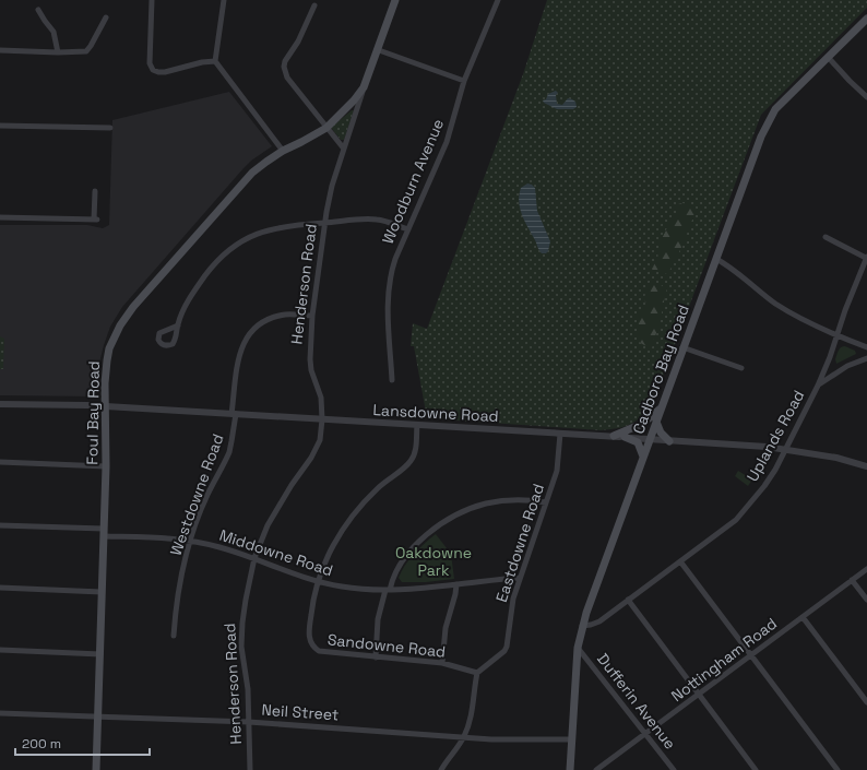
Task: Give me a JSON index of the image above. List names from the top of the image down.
{
  "streets": {
    "main road": ["Henderson Road", "Cadboro Bay Road", "Foul Bay Road"],
    "street": [
      "Woodburn Avenue",
      "Lansdowne Road",
      "Uplands Road",
      "Westdowne Road",
      "Eastdowne Road",
      "Middowne Road",
      "Sandowne Road",
      "Nottingham Road",
      "Dufferin Avenue",
      "Neil Street"
    ]
  },
  "crossings": [
    ["Henderson Road", "Foul Bay Road"],
    ["Henderson Road", "Lansdowne Road"],
    ["Henderson Road", "Westdowne Road"],
    ["Henderson Road", "Middowne Road"],
    ["Henderson Road", "Neil Street"],
    ["Cadboro Bay Road", "Lansdowne Road"],
    ["Cadboro Bay Road", "Uplands Road"],
    ["Cadboro Bay Road", "Dufferin Avenue"],
    ["Cadboro Bay Road", "Neil Street"],
    ["Foul Bay Road", "Lansdowne Road"],
    ["Foul Bay Road", "Middowne Road"],
    ["Foul Bay Road", "Neil Street"],
    ["Lansdowne Road", "Uplands Road"],
    ["Lansdowne Road", "Westdowne Road"],
    ["Lansdowne Road", "Eastdowne Road"],
    ["Westdowne Road", "Middowne Road"],
    ["Eastdowne Road", "Middowne Road"],
    ["Eastdowne Road", "Sandowne Road"],
    ["Middowne Road", "Sandowne Road"],
    ["Nottingham Road", "Dufferin Avenue"]
  ],
  "parks": ["Oakdowne Park"],
  "scale_bar": "200 m"
}
